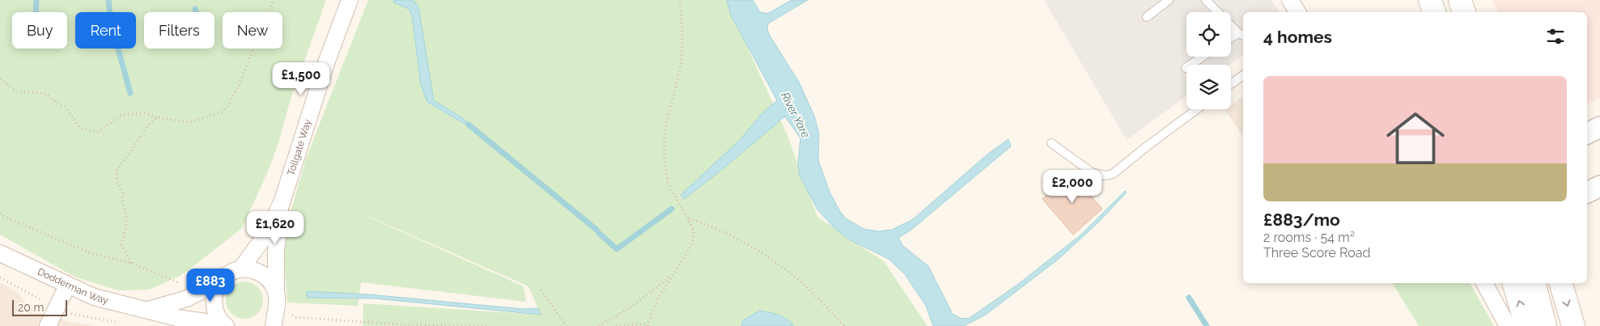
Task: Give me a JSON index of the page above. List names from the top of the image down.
{
  "streets": {
    "street": ["Tollgate Way", "Dodderman Way"]
  },
  "crossings": [
    ["Tollgate Way", "Dodderman Way"]
  ],
  "water": ["River Yare"],
  "scale_bar": "20 m",
  "page": {
    "chip": [
      "Buy",
      "Rent",
      "Filters",
      "New"
    ],
    "heading": "4 homes",
    "list": [
      {
        "name": "£883/mo",
        "note": "2 rooms · 54 m² · Three Score Road"
      }
    ],
    "price": [
      "£1,500",
      "£2,000",
      "£1,620",
      "£883"
    ],
    "scale": "20 m"
  }
}
